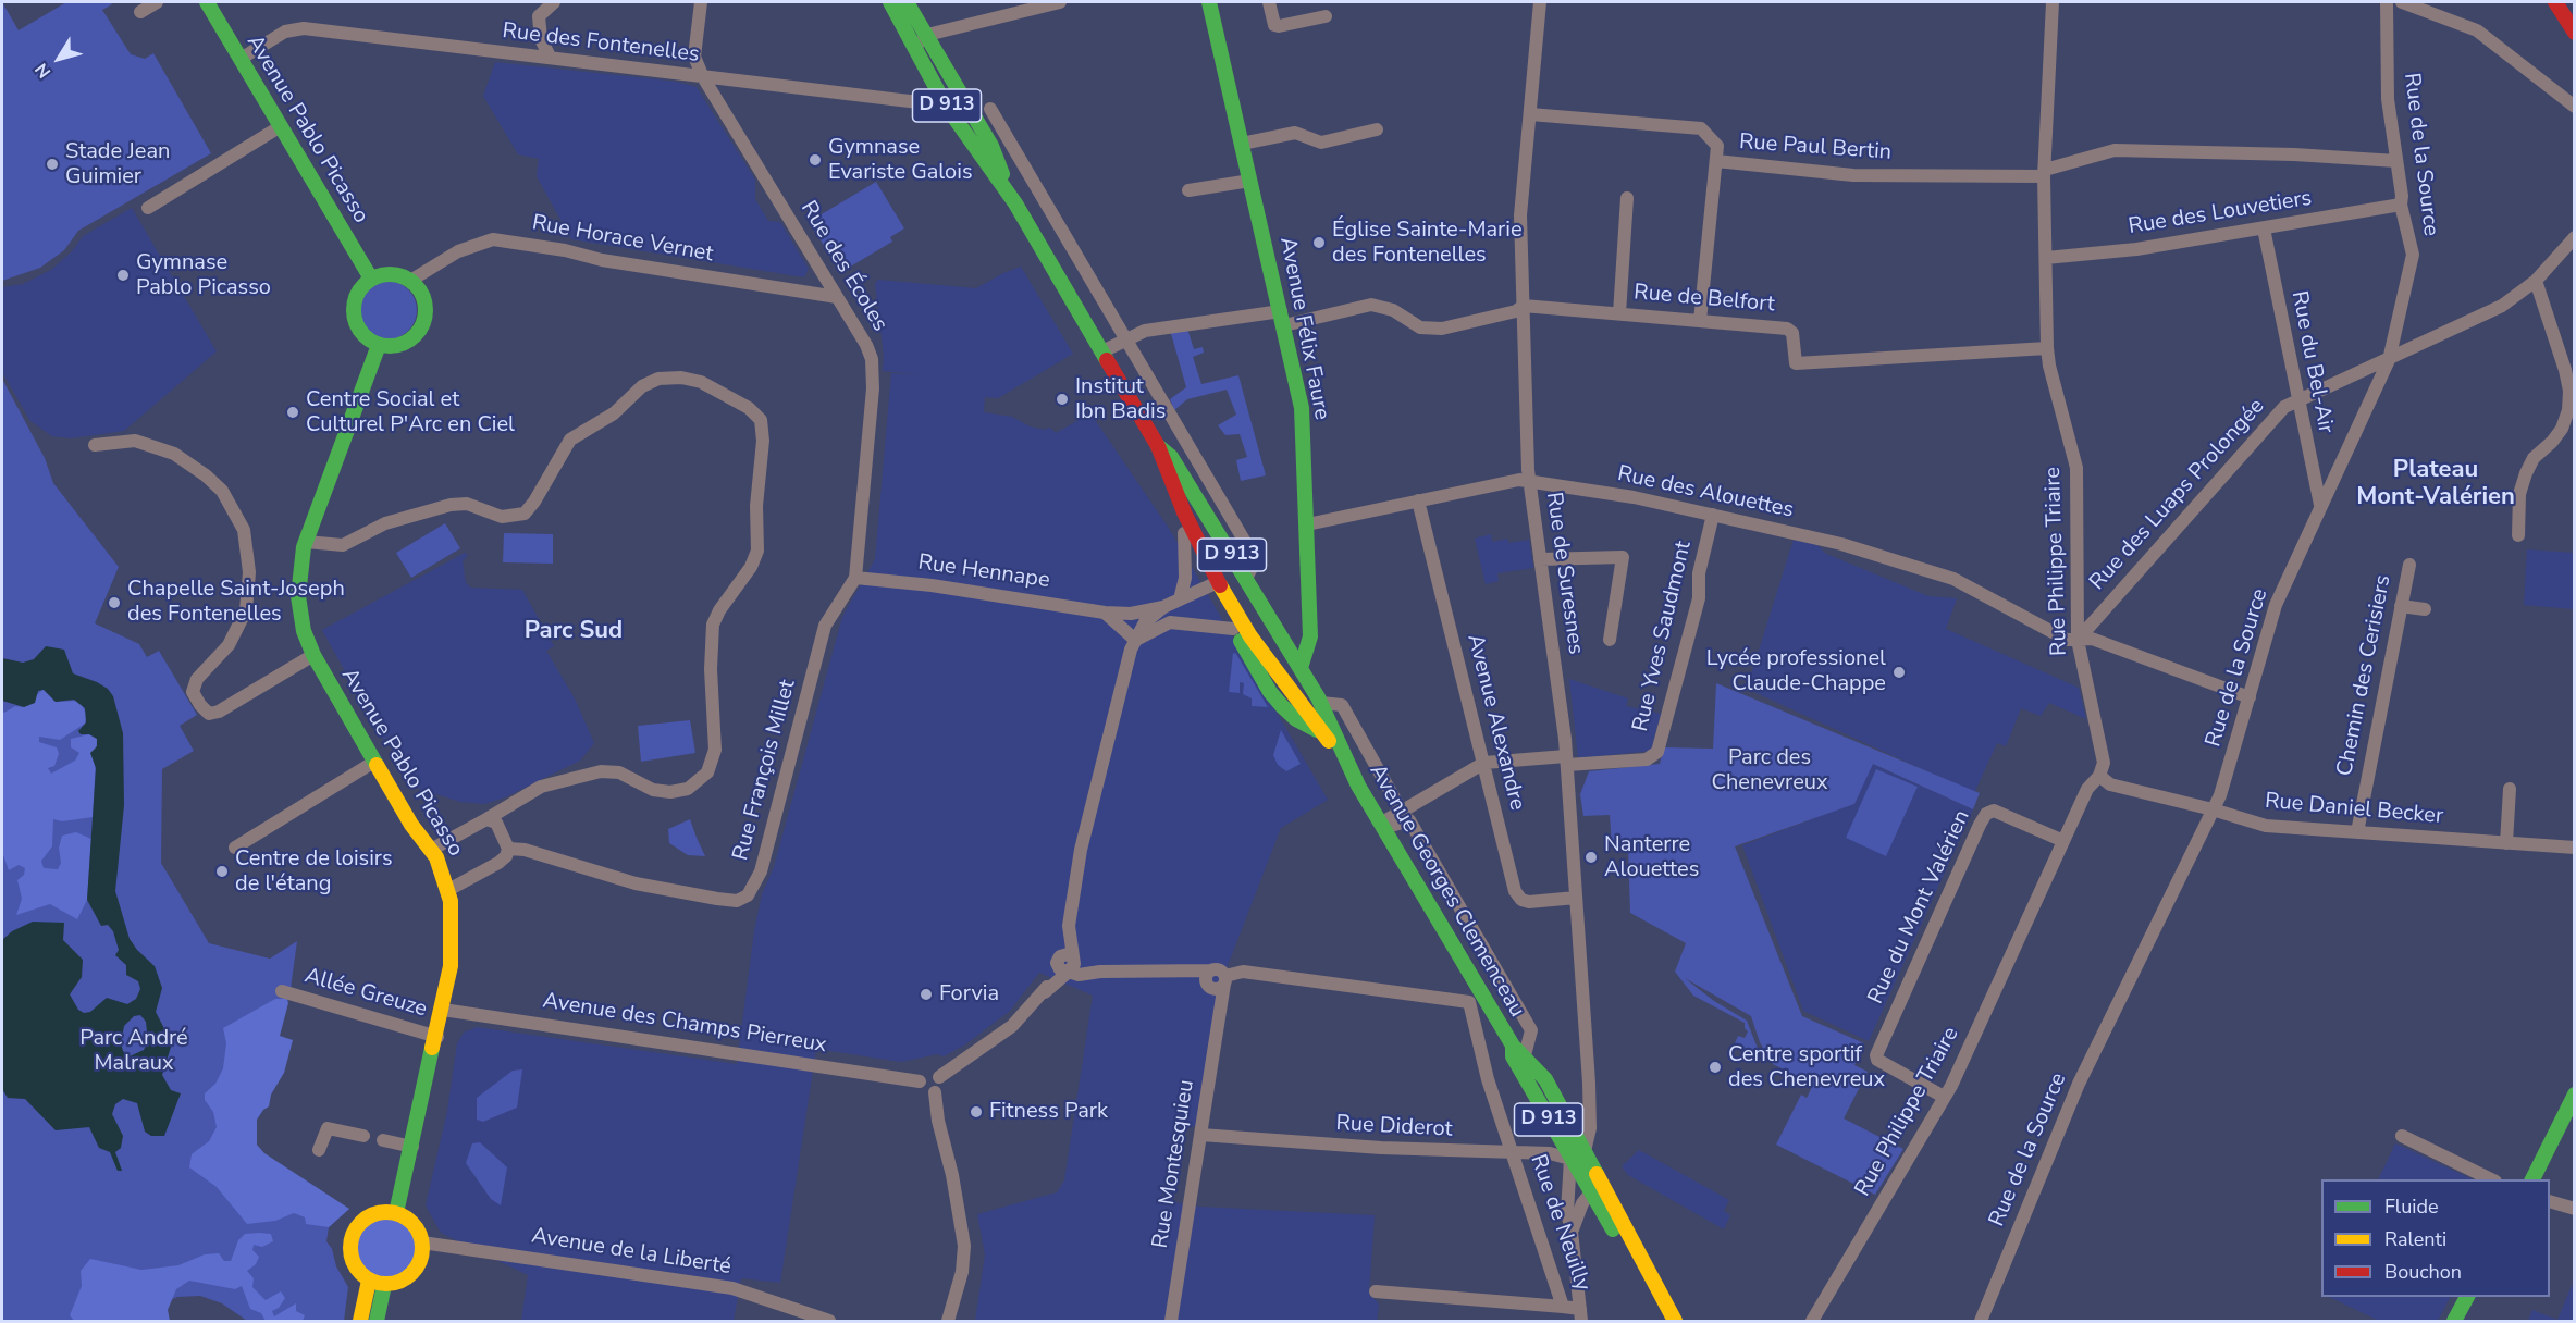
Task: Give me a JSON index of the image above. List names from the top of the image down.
{
  "streets": {
    "main road": [
      "D 913",
      "Avenue Pablo Picasso",
      "Avenue Félix Faure",
      "Avenue Georges Clemenceau"
    ],
    "street": [
      "Rue des Fontenelles",
      "Rue Paul Bertin",
      "Rue de la Source",
      "Rue des Louvetiers",
      "Rue Horace Vernet",
      "Rue des Écoles",
      "Rue de Belfort",
      "Rue du Bel-Air",
      "Rue des Alouettes",
      "Rue des Luaps Prolongée",
      "Rue Philippe Triaire",
      "Rue Hennape",
      "Rue de Suresnes",
      "Rue Yves Saudmont",
      "Chemin des Cerisiers",
      "Avenue Alexandre",
      "Rue François Millet",
      "Rue Daniel Becker",
      "Rue du Mont Valérien",
      "Allée Greuze",
      "Avenue des Champs Pierreux",
      "Rue Diderot",
      "Rue Montesquieu",
      "Rue de Neuilly",
      "Avenue de la Liberté"
    ]
  },
  "crossings": [
    ["Rue des Fontenelles", "Avenue Pablo Picasso"],
    ["Rue des Fontenelles", "Rue des Écoles"],
    ["Rue des Fontenelles", "Avenue Georges Clemenceau"],
    ["Avenue Pablo Picasso", "Rue Horace Vernet"],
    ["Avenue Pablo Picasso", "Allée Greuze"],
    ["Avenue Pablo Picasso", "Avenue des Champs Pierreux"],
    ["Avenue Pablo Picasso", "Avenue de la Liberté"],
    ["Rue Paul Bertin", "Rue de la Source"],
    ["Rue Paul Bertin", "Rue Philippe Triaire"],
    ["Rue Paul Bertin", "Rue de Suresnes"],
    ["Rue de la Source", "Rue des Louvetiers"],
    ["Rue de la Source", "Rue du Bel-Air"],
    ["Rue de la Source", "Rue des Alouettes"],
    ["Rue de la Source", "Rue des Luaps Prolongée"],
    ["Rue de la Source", "Rue Daniel Becker"],
    ["Rue des Louvetiers", "Rue du Bel-Air"],
    ["Rue des Louvetiers", "Rue Philippe Triaire"],
    ["Rue Horace Vernet", "Rue des Écoles"],
    ["Rue des Écoles", "Rue Hennape"],
    ["Rue des Écoles", "Rue François Millet"],
    ["Rue de Belfort", "Rue Philippe Triaire"],
    ["Rue de Belfort", "Rue de Suresnes"],
    ["Avenue Félix Faure", "Rue des Alouettes"],
    ["Avenue Félix Faure", "Avenue Georges Clemenceau"],
    ["Rue du Bel-Air", "Rue des Luaps Prolongée"],
    ["Rue des Alouettes", "Rue des Luaps Prolongée"],
    ["Rue des Alouettes", "Rue Philippe Triaire"],
    ["Rue des Alouettes", "Rue de Suresnes"],
    ["Rue des Alouettes", "Rue Yves Saudmont"],
    ["Rue des Alouettes", "Avenue Alexandre"],
    ["Rue des Luaps Prolongée", "Rue Philippe Triaire"],
    ["Rue Philippe Triaire", "Rue Daniel Becker"],
    ["Rue Philippe Triaire", "Rue du Mont Valérien"],
    ["Rue Hennape", "Rue François Millet"],
    ["Rue Hennape", "Avenue Georges Clemenceau"],
    ["Rue de Suresnes", "Rue Yves Saudmont"],
    ["Rue de Suresnes", "Avenue Alexandre"],
    ["Rue de Suresnes", "Avenue Georges Clemenceau"],
    ["Rue Yves Saudmont", "Avenue Alexandre"],
    ["Chemin des Cerisiers", "Rue Daniel Becker"],
    ["Avenue Georges Clemenceau", "Rue Diderot"],
    ["Avenue Georges Clemenceau", "Rue de Neuilly"],
    ["Rue Diderot", "Rue Montesquieu"],
    ["Rue Diderot", "Rue de Neuilly"]
  ],
  "districts": ["Plateau Mont-Valérien", "Parc Sud"],
  "parks": ["Parc des Chenevreux", "Parc André Malraux"],
  "places": [
    "Gymnase Evariste Galois",
    "Stade Jean Guimier",
    "Église Sainte-Marie des Fontenelles",
    "Gymnase Pablo Picasso",
    "Institut Ibn Badis",
    "Centre Social et Culturel P'Arc en Ciel",
    "Chapelle Saint-Joseph des Fontenelles",
    "Lycée professionel Claude-Chappe",
    "Nanterre Alouettes",
    "Centre de loisirs de l'étang",
    "Forvia",
    "Centre sportif des Chenevreux",
    "Fitness Park"
  ],
  "legend": ["Fluide", "Ralenti", "Bouchon"],
  "north": "bottom left"
}
